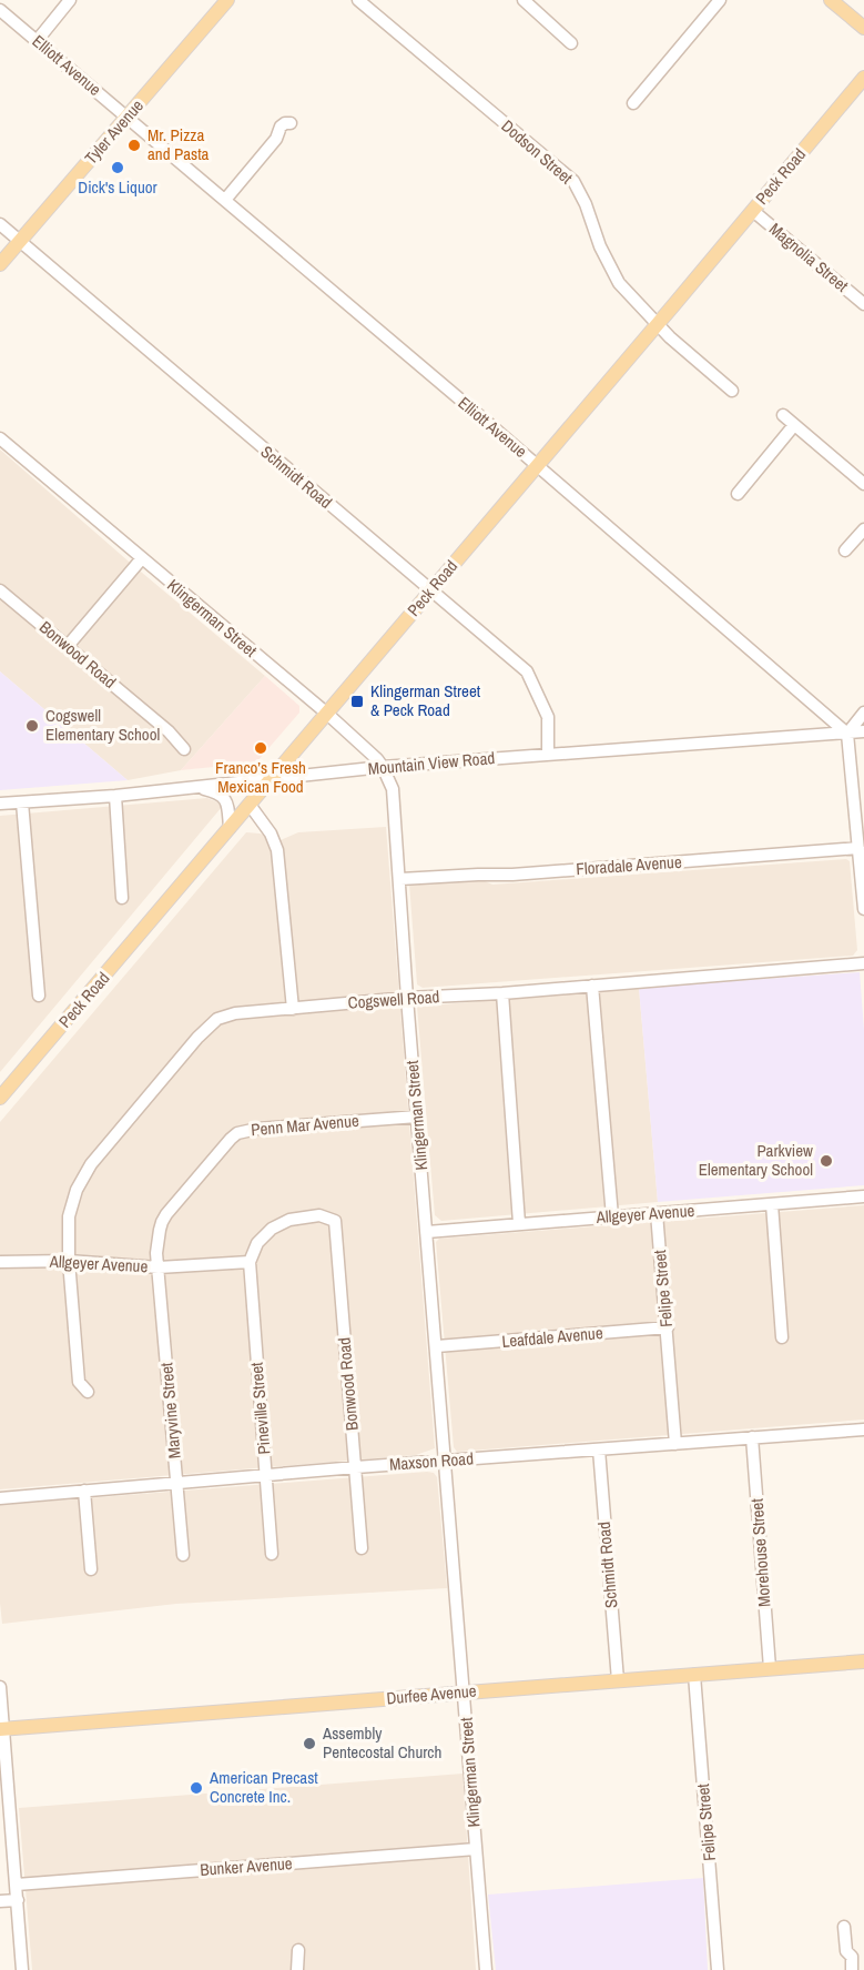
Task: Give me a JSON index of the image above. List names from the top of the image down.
{
  "streets": {
    "main road": ["Tyler Avenue", "Peck Road", "Durfee Avenue"],
    "street": [
      "Elliott Avenue",
      "Dodson Street",
      "Magnolia Street",
      "Schmidt Road",
      "Klingerman Street",
      "Bonwood Road",
      "Mountain View Road",
      "Floradale Avenue",
      "Cogswell Road",
      "Penn Mar Avenue",
      "Allgeyer Avenue",
      "Felipe Street",
      "Leafdale Avenue",
      "Pineville Street",
      "Maryvine Street",
      "Maxson Road",
      "Morehouse Street",
      "Bunker Avenue"
    ]
  },
  "crossings": [
    ["Elliott Avenue", "Tyler Avenue"],
    ["Elliott Avenue", "Peck Road"],
    ["Elliott Avenue", "Mountain View Road"],
    ["Tyler Avenue", "Schmidt Road"],
    ["Dodson Street", "Peck Road"],
    ["Peck Road", "Magnolia Street"],
    ["Peck Road", "Schmidt Road"],
    ["Peck Road", "Klingerman Street"],
    ["Peck Road", "Mountain View Road"],
    ["Schmidt Road", "Mountain View Road"],
    ["Schmidt Road", "Maxson Road"],
    ["Schmidt Road", "Durfee Avenue"],
    ["Klingerman Street", "Mountain View Road"],
    ["Klingerman Street", "Floradale Avenue"],
    ["Klingerman Street", "Cogswell Road"],
    ["Klingerman Street", "Penn Mar Avenue"],
    ["Klingerman Street", "Allgeyer Avenue"],
    ["Klingerman Street", "Leafdale Avenue"],
    ["Klingerman Street", "Maxson Road"],
    ["Klingerman Street", "Durfee Avenue"],
    ["Klingerman Street", "Bunker Avenue"],
    ["Bonwood Road", "Allgeyer Avenue"],
    ["Bonwood Road", "Pineville Street"],
    ["Bonwood Road", "Maxson Road"],
    ["Cogswell Road", "Allgeyer Avenue"],
    ["Penn Mar Avenue", "Allgeyer Avenue"],
    ["Penn Mar Avenue", "Maryvine Street"],
    ["Allgeyer Avenue", "Felipe Street"],
    ["Allgeyer Avenue", "Pineville Street"],
    ["Allgeyer Avenue", "Maryvine Street"],
    ["Felipe Street", "Leafdale Avenue"],
    ["Felipe Street", "Maxson Road"],
    ["Felipe Street", "Durfee Avenue"],
    ["Pineville Street", "Maxson Road"],
    ["Maryvine Street", "Maxson Road"],
    ["Maxson Road", "Morehouse Street"],
    ["Morehouse Street", "Durfee Avenue"]
  ],
  "places": {
    "other": [
      "Mr. Pizza and Pasta",
      "Dick's Liquor",
      "Cogswell Elementary School",
      "Franco’s Fresh Mexican Food",
      "Parkview Elementary School",
      "Assembly Pentecostal Church",
      "American Precast Concrete Inc."
    ],
    "transit": ["Klingerman Street & Peck Road"]
  }
}
